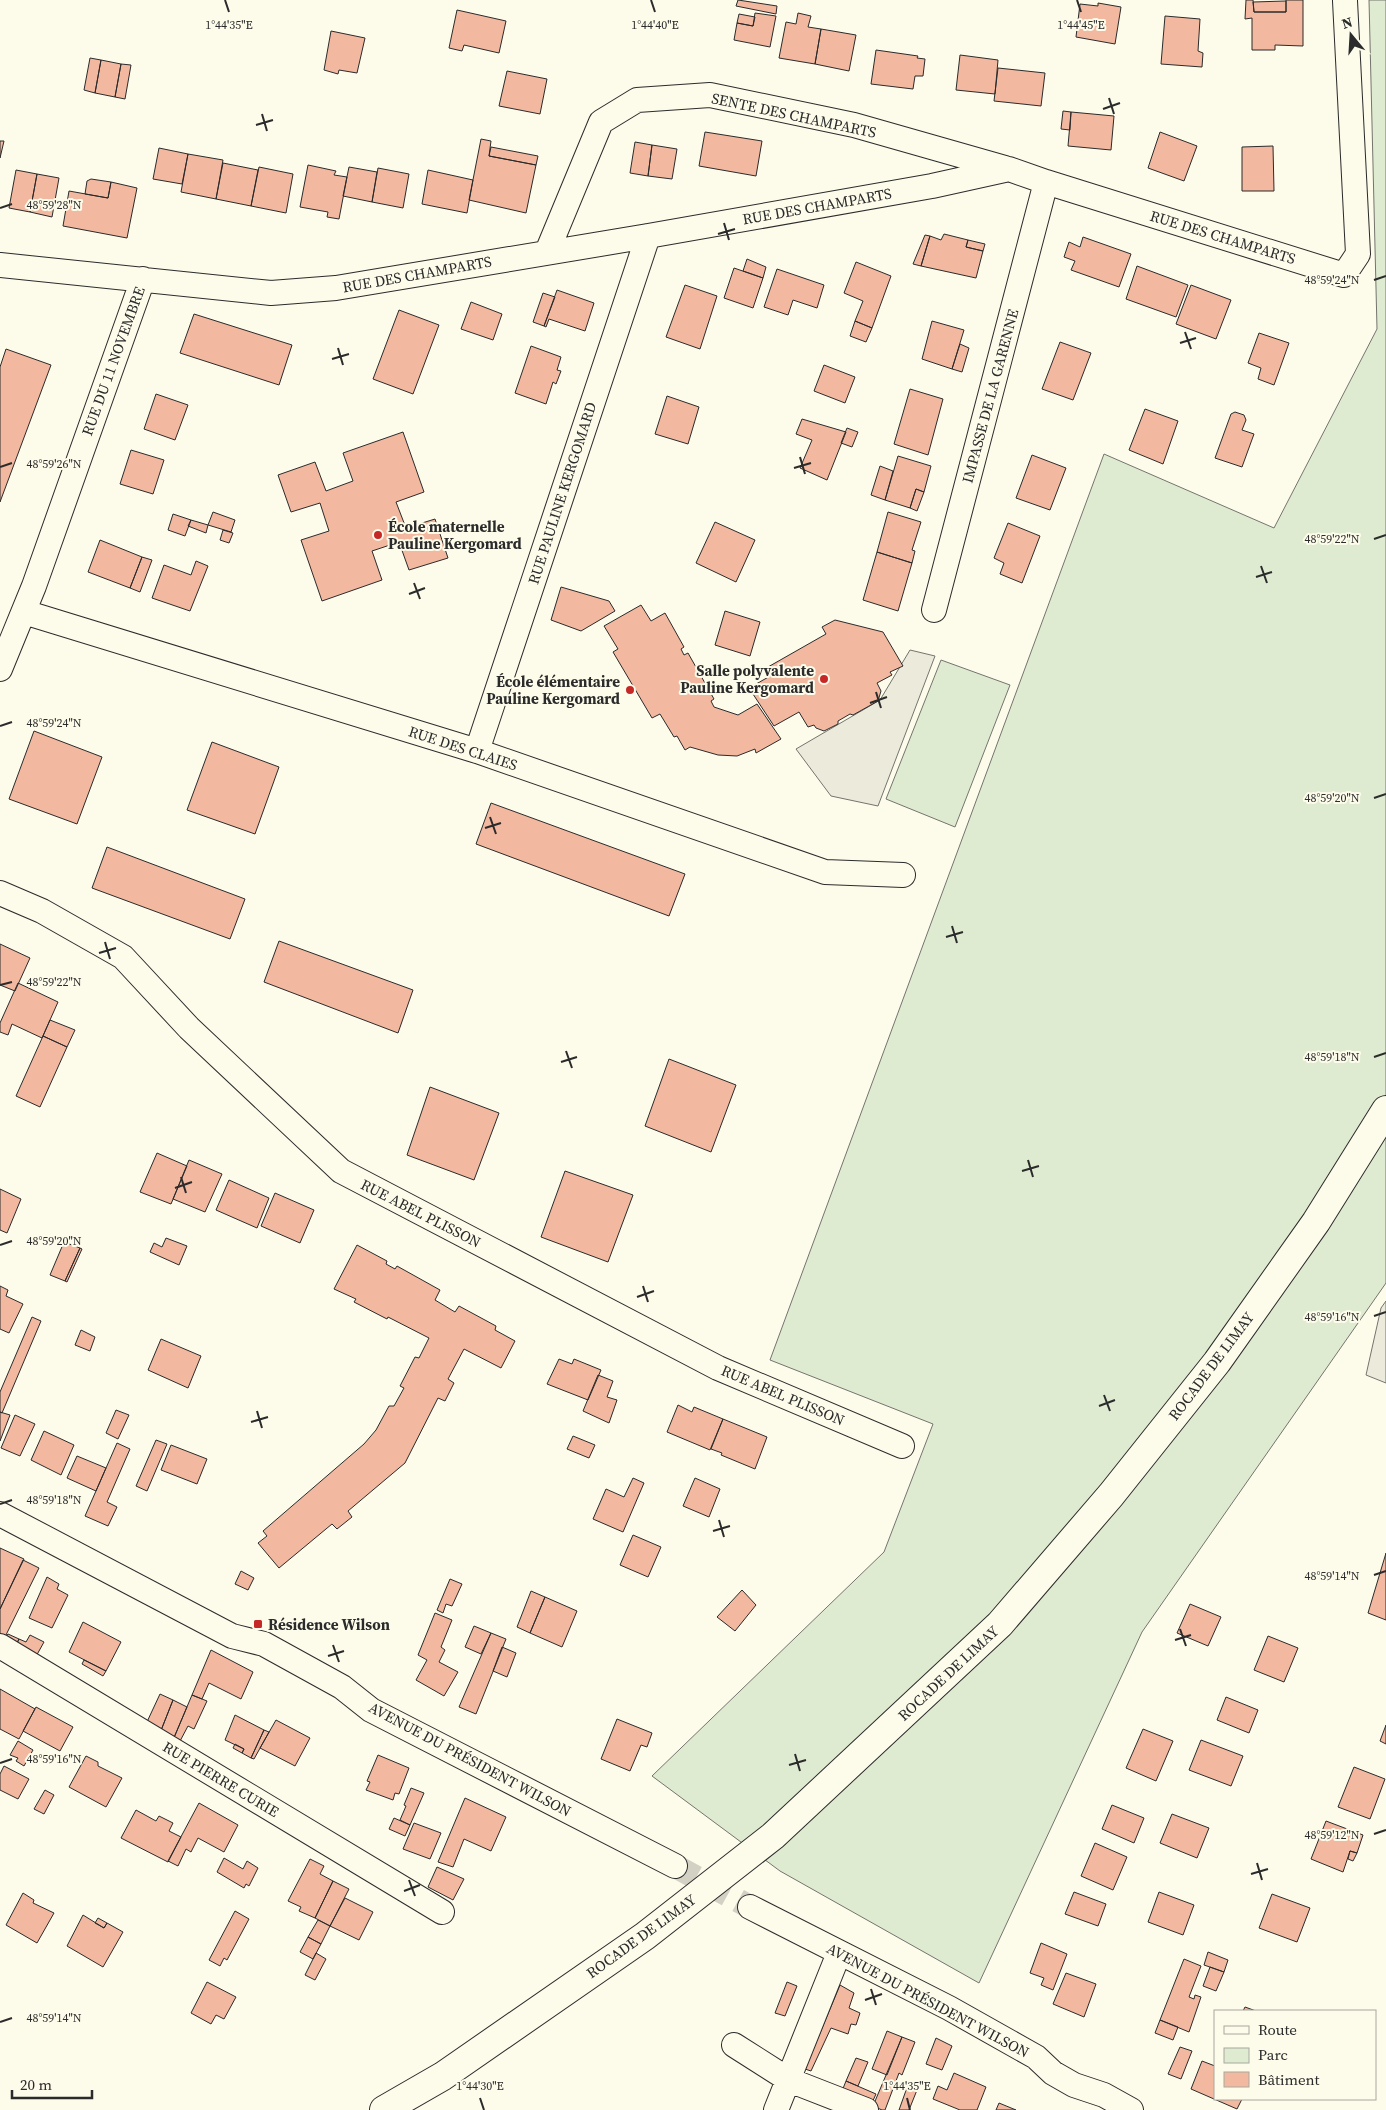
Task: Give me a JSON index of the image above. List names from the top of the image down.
{
  "streets": {
    "main road": ["ROCADE DE LIMAY"],
    "street": [
      "SENTE DES CHAMPARTS",
      "RUE DES CHAMPARTS",
      "RUE DU 11 NOVEMBRE",
      "IMPASSE DE LA GARENNE",
      "RUE PAULINE KERGOMARD",
      "RUE DES CLAIES",
      "RUE ABEL PLISSON",
      "AVENUE DU PRÉSIDENT WILSON",
      "RUE PIERRE CURIE"
    ]
  },
  "crossings": [
    ["SENTE DES CHAMPARTS", "RUE DES CHAMPARTS"],
    ["RUE DES CHAMPARTS", "RUE DU 11 NOVEMBRE"],
    ["RUE DES CHAMPARTS", "IMPASSE DE LA GARENNE"],
    ["RUE DES CHAMPARTS", "RUE PAULINE KERGOMARD"],
    ["RUE DU 11 NOVEMBRE", "RUE DES CLAIES"],
    ["RUE PAULINE KERGOMARD", "RUE DES CLAIES"]
  ],
  "places": {
    "other": ["École maternelle Pauline Kergomard", "Salle polyvalente Pauline Kergomard", "École élémentaire Pauline Kergomard"],
    "transit": ["Résidence Wilson"]
  },
  "legend": ["Route", "Parc", "Bâtiment"],
  "scale_bar": "20 m",
  "north": "top",
  "coordinates": [
    "1°44'35\"E",
    "1°44'40\"E",
    "1°44'45\"E",
    "48°59'28\"N",
    "48°59'24\"N",
    "48°59'26\"N",
    "48°59'22\"N",
    "48°59'20\"N",
    "48°59'18\"N",
    "48°59'16\"N",
    "48°59'14\"N",
    "48°59'12\"N",
    "1°44'30\"E"
  ]
}
